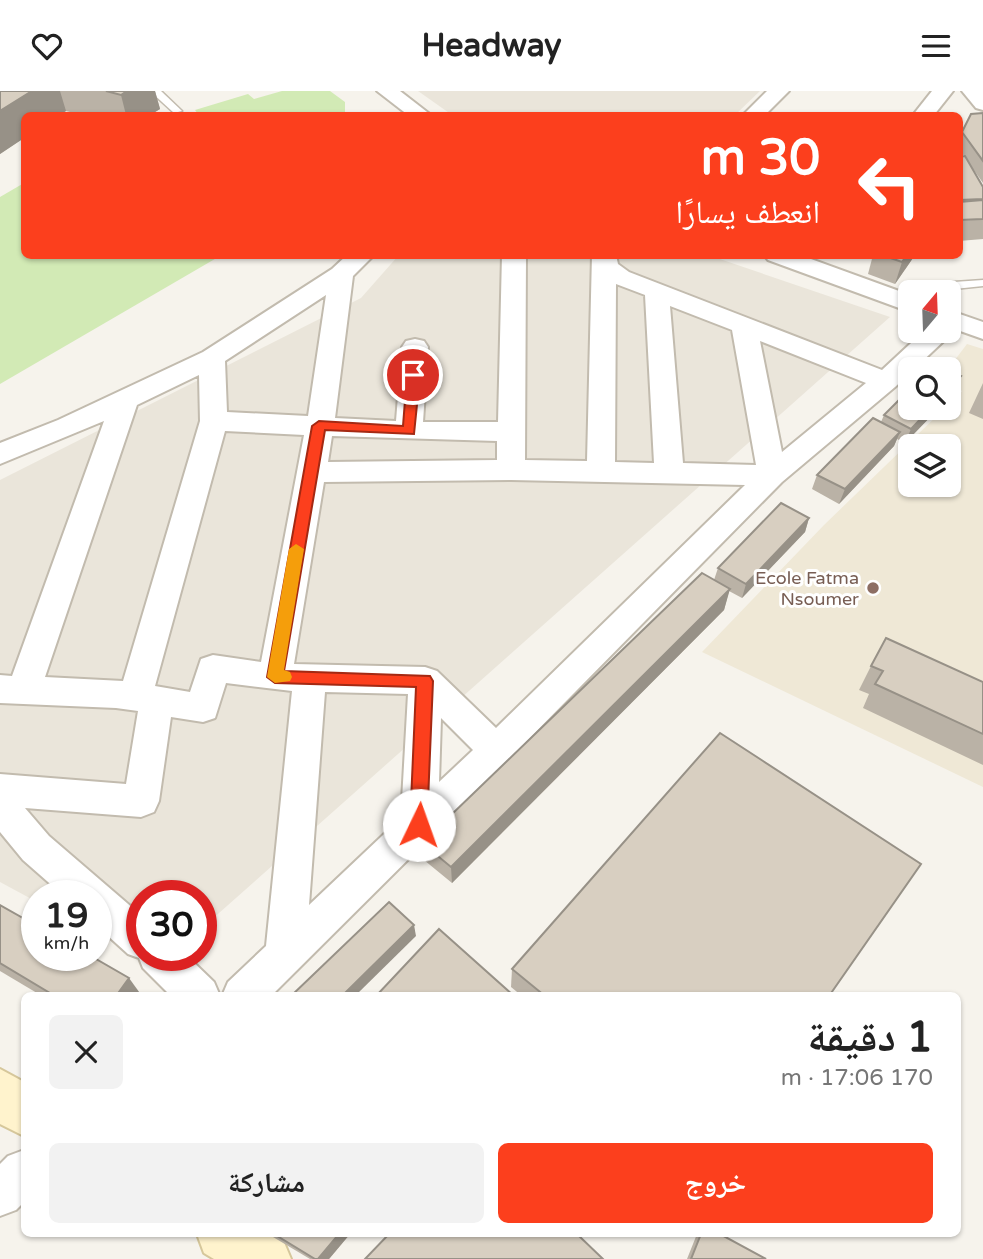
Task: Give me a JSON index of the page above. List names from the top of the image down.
{
  "places": ["Ecole Fatma Nsoumer"],
  "north": "top",
  "page": {
    "header": "Headway",
    "turn": ["30 m", "انعطف يسارًا"],
    "speed": "19 km/h",
    "limit": "30",
    "heading": ["1 دقيقة", "170 m · 17:06"],
    "buttons": ["خروج", "مشاركة"]
  }
}
